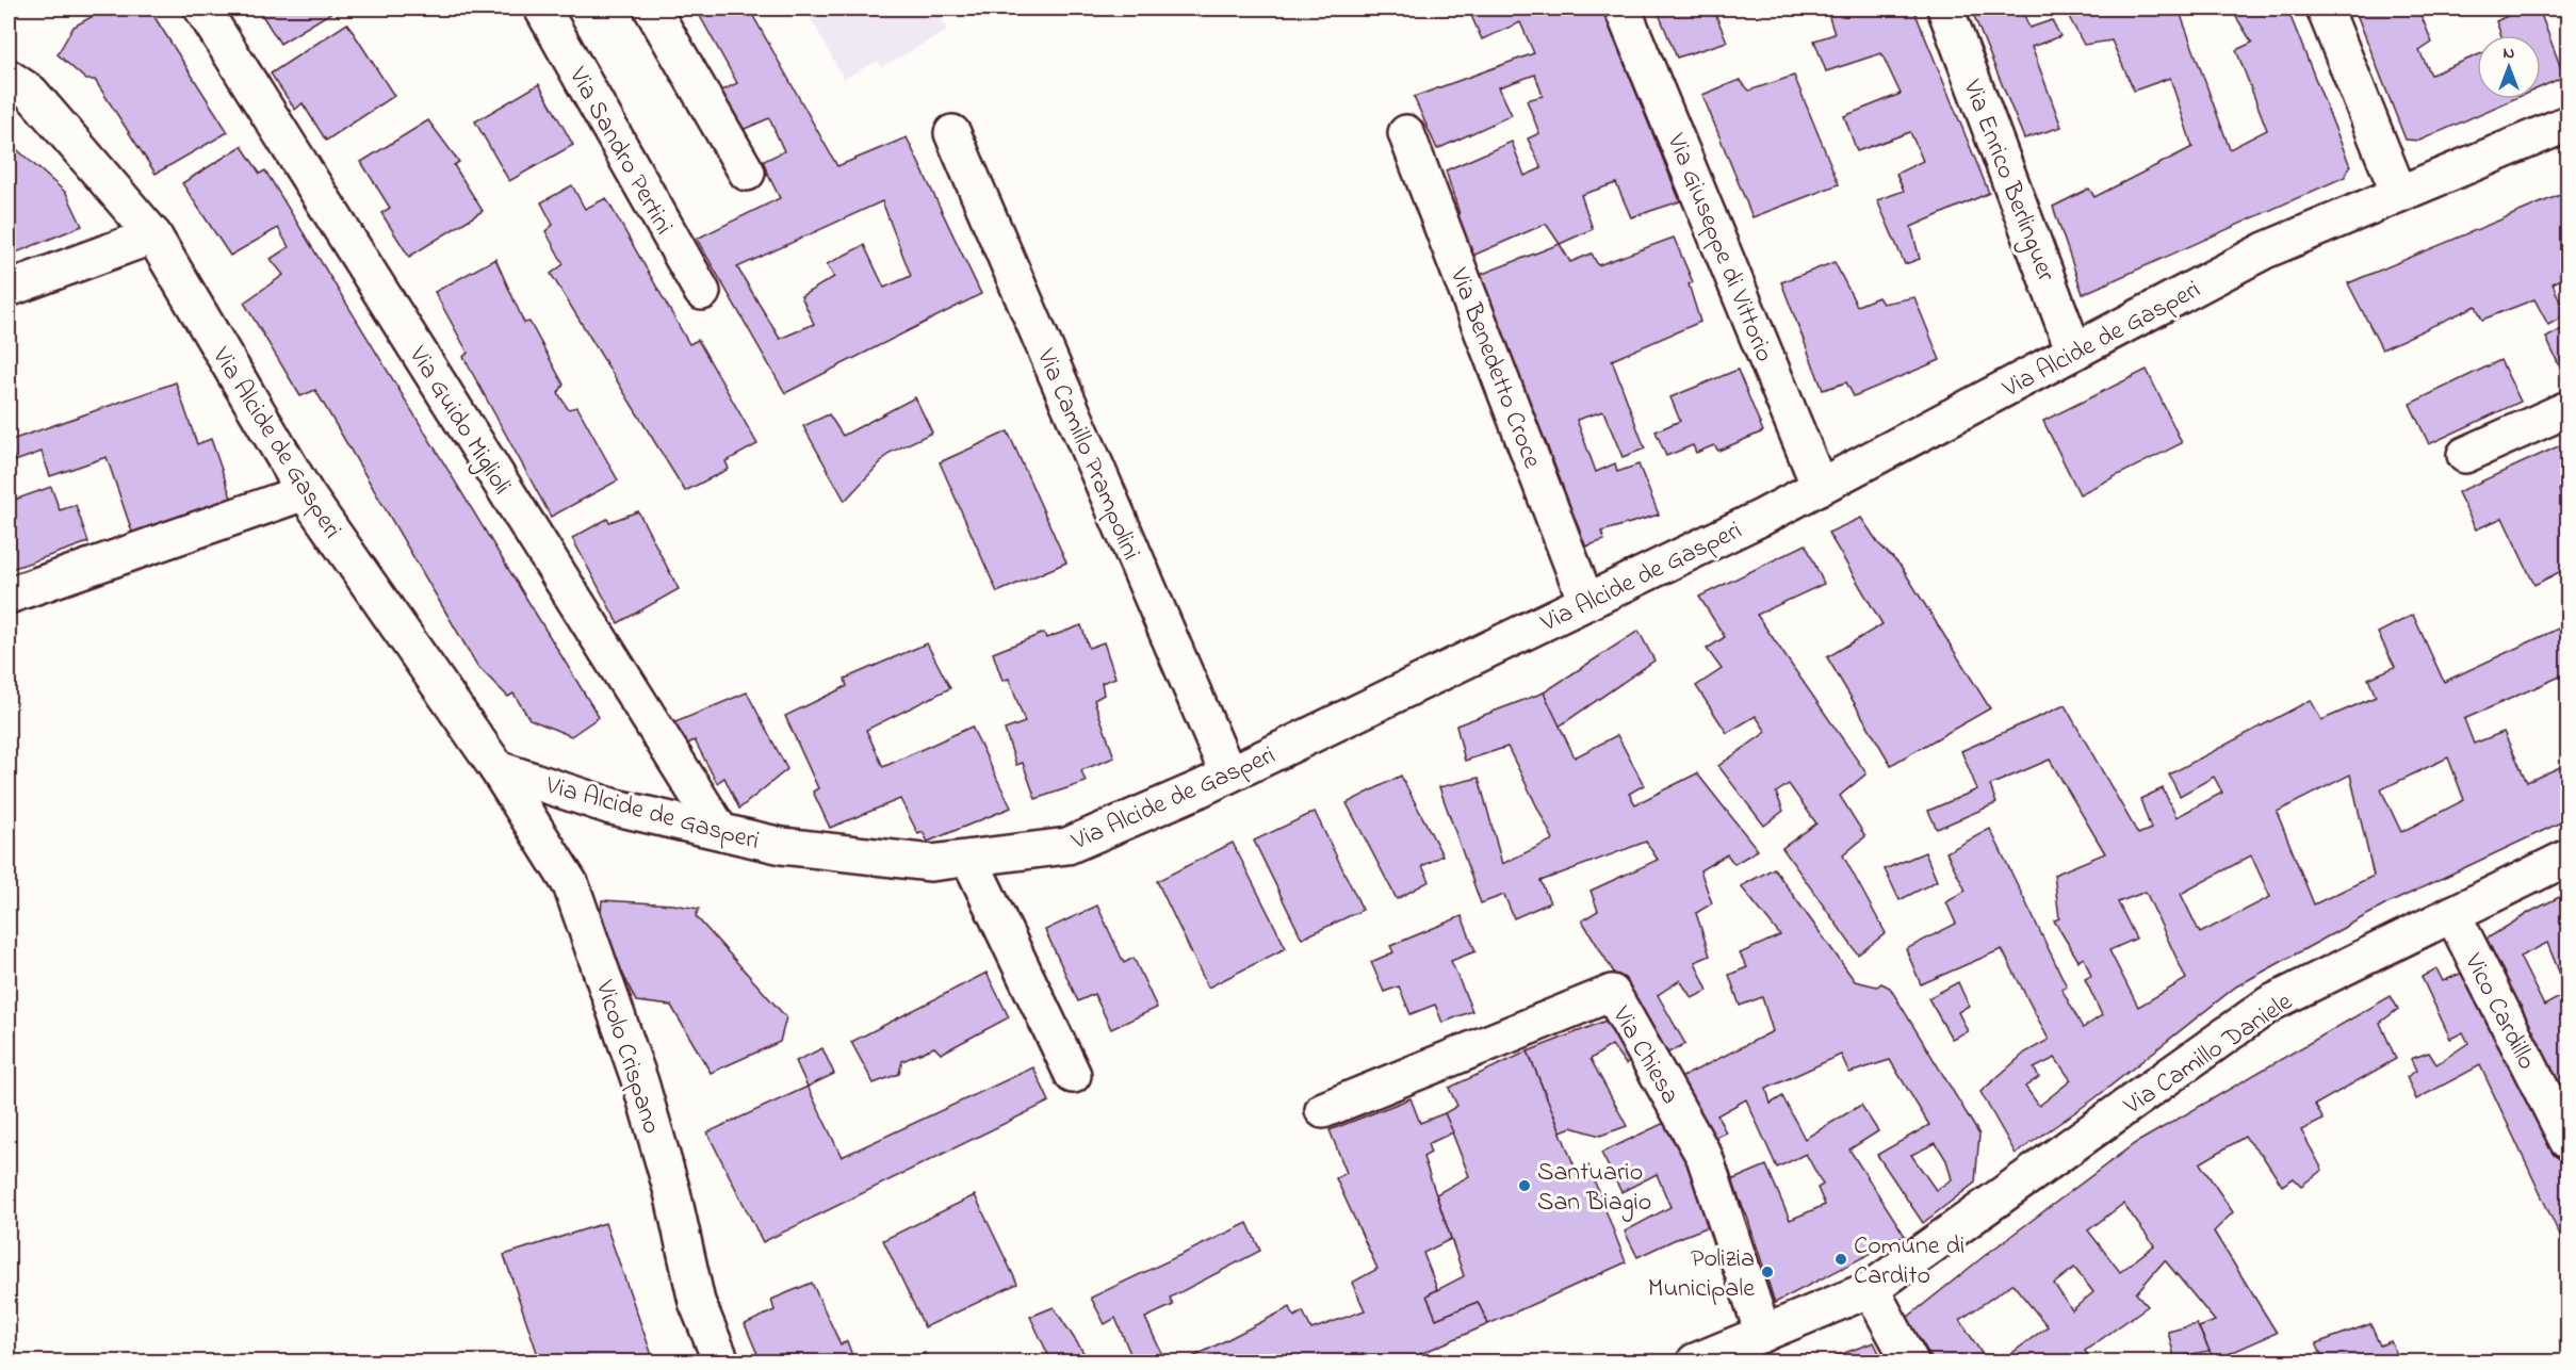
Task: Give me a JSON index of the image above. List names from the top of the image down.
{
  "streets": {
    "street": [
      "Via Sandro Pertini",
      "Via Enrico Berlinguer",
      "Via Giuseppe di Vittorio",
      "Via Alcide de Gasperi",
      "Via Benedetto Croce",
      "Via Guido Miglioli",
      "Via Camillo Prampolini",
      "Vico Cardillo",
      "Via Camillo Daniele",
      "Via Chiesa",
      "Vicolo Crispano"
    ]
  },
  "crossings": [
    ["Via Enrico Berlinguer", "Via Alcide de Gasperi"],
    ["Via Giuseppe di Vittorio", "Via Alcide de Gasperi"],
    ["Via Alcide de Gasperi", "Via Benedetto Croce"],
    ["Via Alcide de Gasperi", "Via Guido Miglioli"],
    ["Via Alcide de Gasperi", "Via Camillo Prampolini"],
    ["Via Alcide de Gasperi", "Vicolo Crispano"],
    ["Vico Cardillo", "Via Camillo Daniele"],
    ["Via Camillo Daniele", "Via Chiesa"]
  ],
  "places": ["Santuario San Biagio", "Comune di Cardito", "Polizia Municipale"],
  "north": "top"
}
